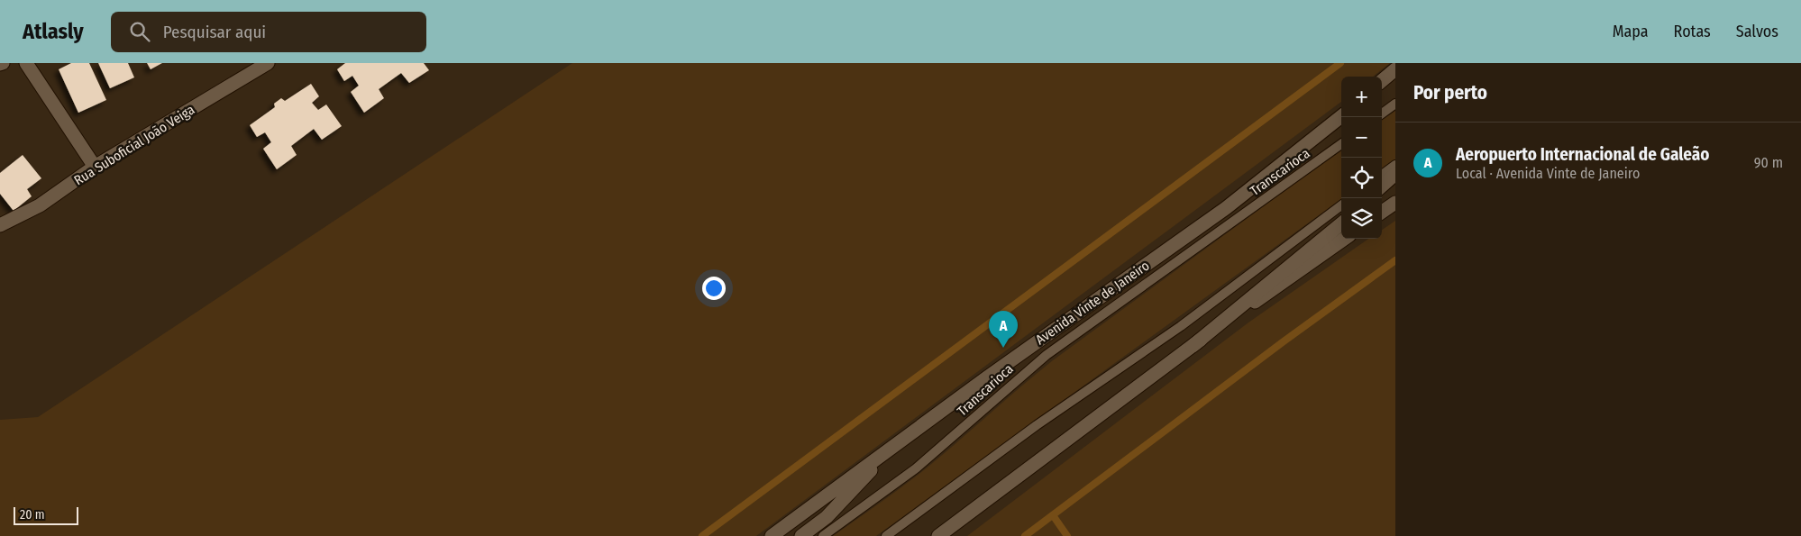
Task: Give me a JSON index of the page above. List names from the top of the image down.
{
  "streets": {
    "street": ["Rua Suboficial João Veiga", "Avenida Vinte de Janeiro"],
    "lane": ["Transcarioca"]
  },
  "scale_bar": "20 m",
  "page": {
    "header": "Atlasly",
    "search": "Pesquisar aqui",
    "nav": ["Mapa", "Rotas", "Salvos"],
    "heading": "Por perto",
    "map_buttons": ["+", "−"],
    "list": [
      {
        "mark": "A",
        "name": "Aeropuerto Internacional de Galeão",
        "note": "Local · Avenida Vinte de Janeiro",
        "value": "90 m"
      }
    ],
    "pins": "A",
    "scale": "20 m"
  }
}
